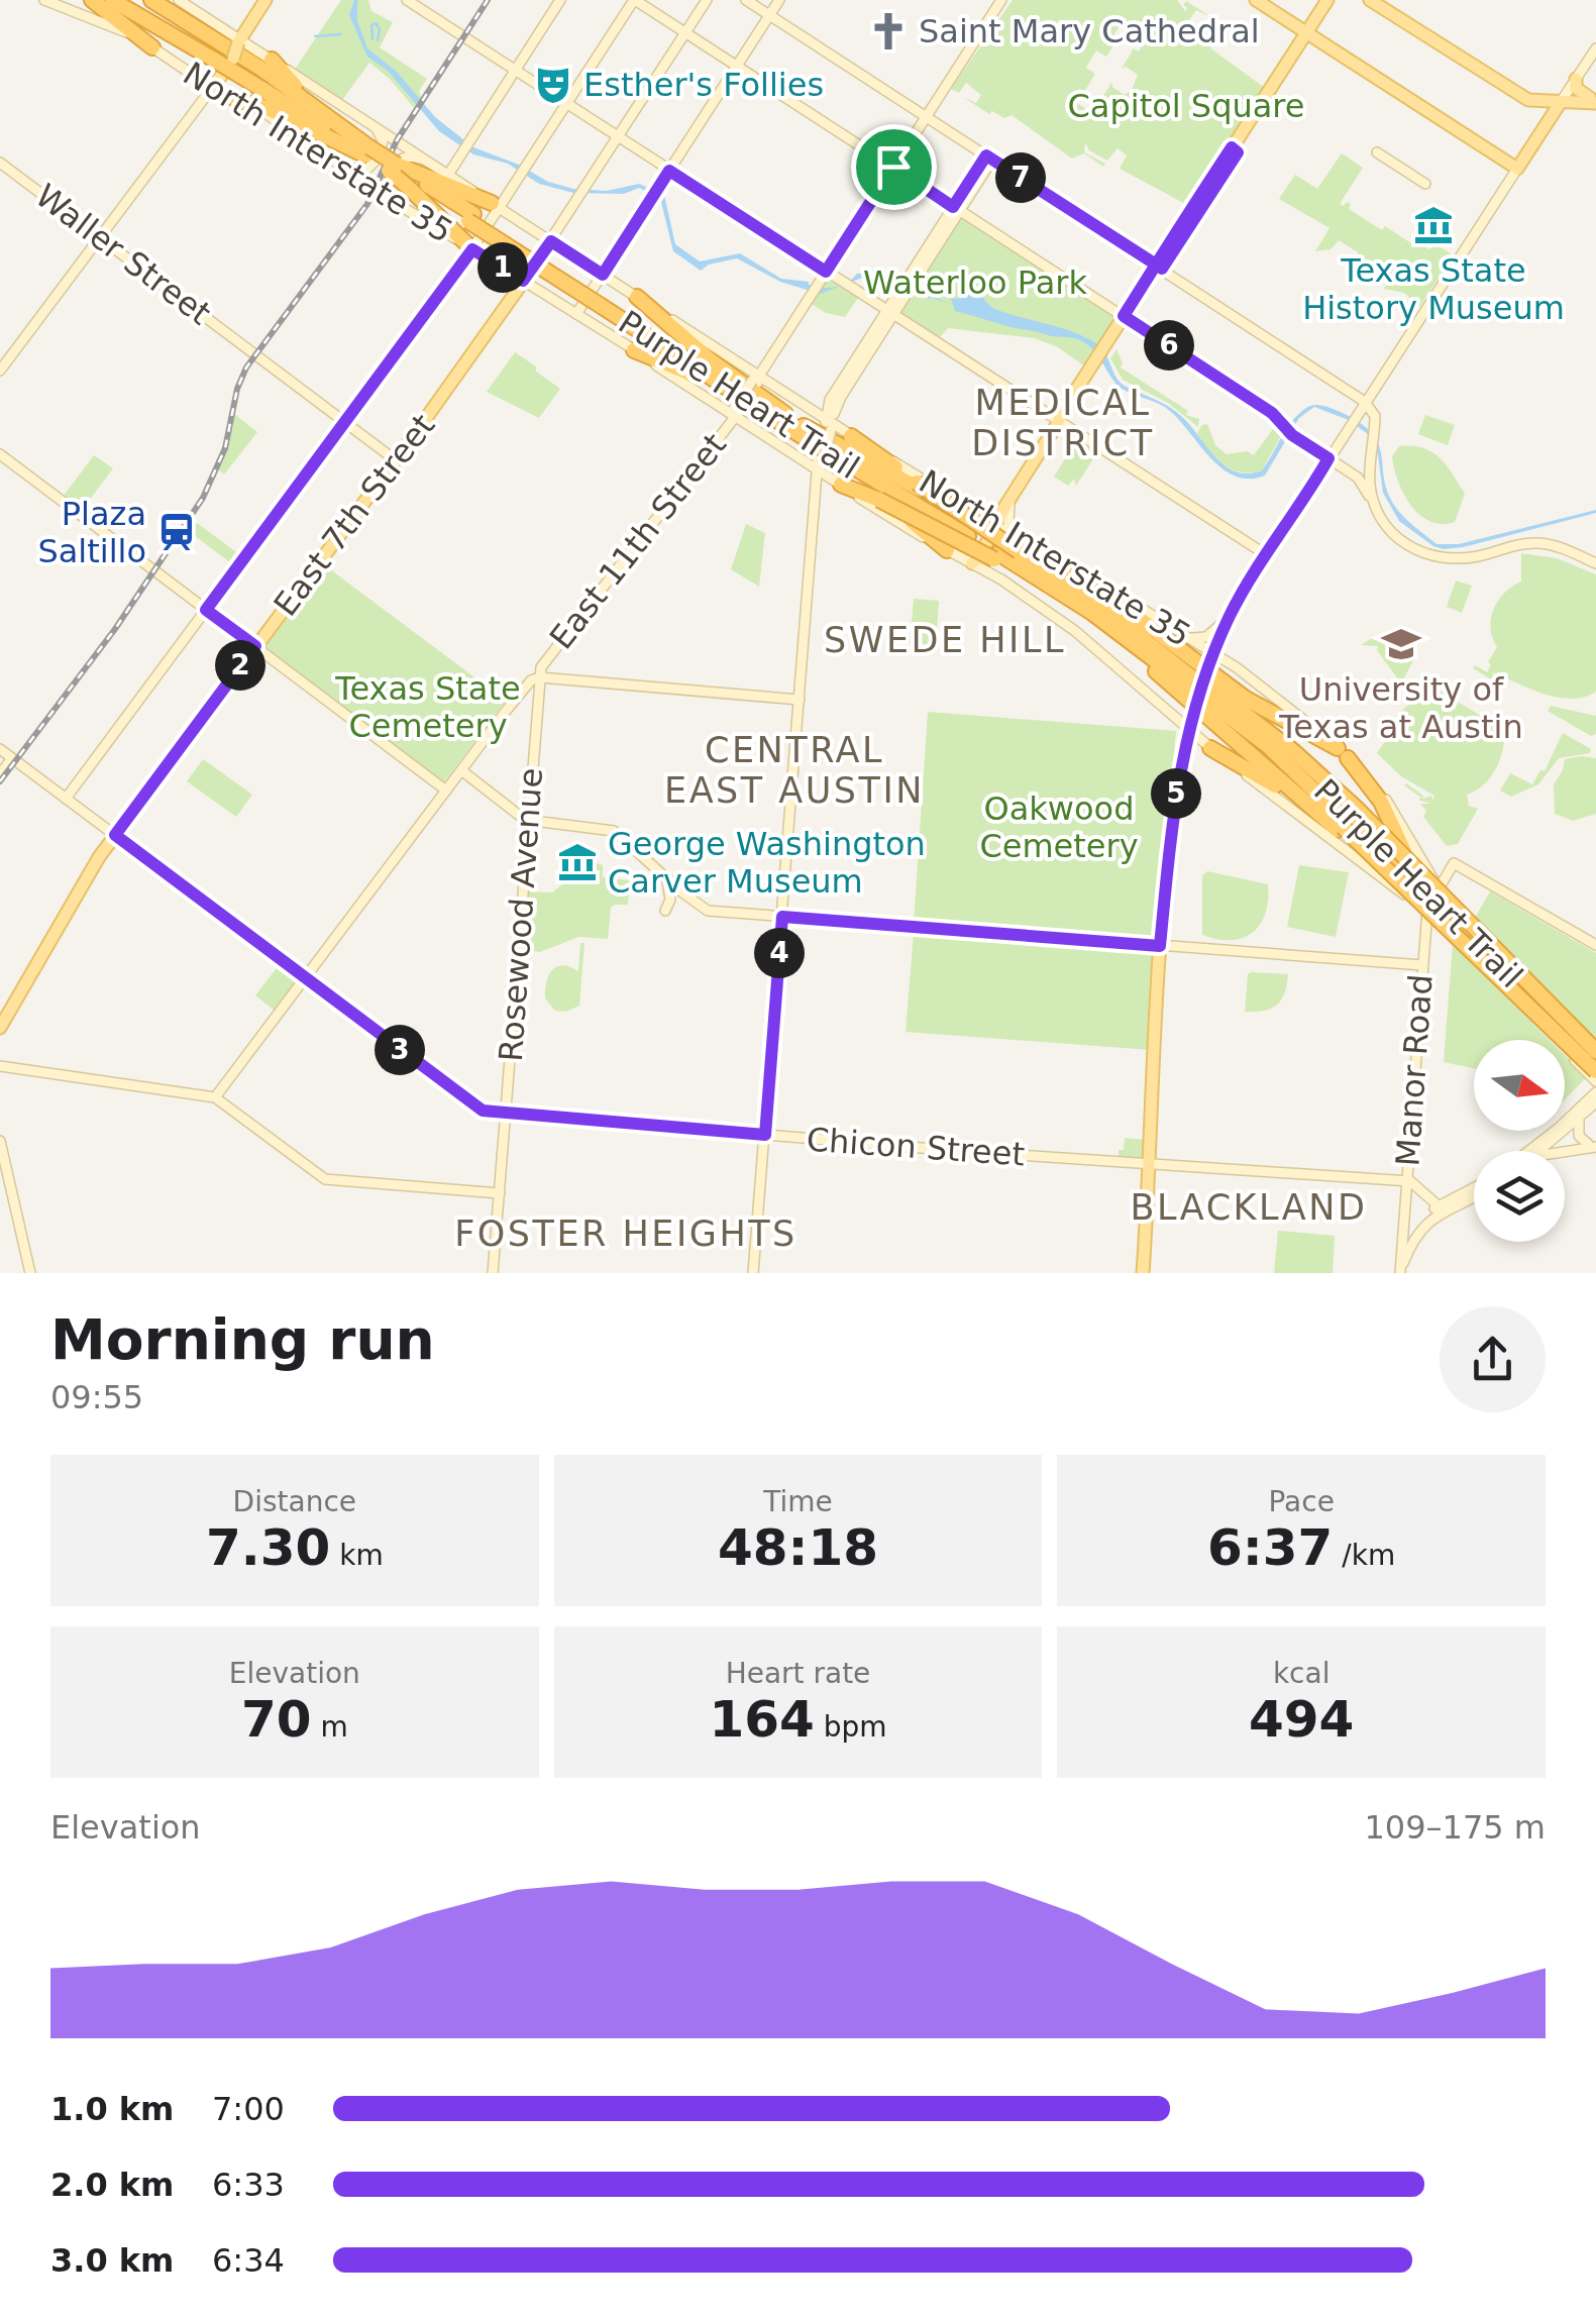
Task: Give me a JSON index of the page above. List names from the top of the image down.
{
  "streets": {
    "highway": ["Purple Heart Trail"],
    "main road": [
      "North Interstate 35",
      "Waller Street",
      "East 7th Street",
      "East 11th Street",
      "Rosewood Avenue",
      "Manor Road",
      "Chicon Street"
    ]
  },
  "crossings": [
    ["North Interstate 35", "Purple Heart Trail"],
    ["North Interstate 35", "East 7th Street"],
    ["North Interstate 35", "East 11th Street"],
    ["North Interstate 35", "Manor Road"],
    ["Waller Street", "East 7th Street"],
    ["Purple Heart Trail", "Manor Road"],
    ["East 7th Street", "Chicon Street"],
    ["East 11th Street", "Rosewood Avenue"],
    ["East 11th Street", "Chicon Street"],
    ["Rosewood Avenue", "Chicon Street"],
    ["Manor Road", "Chicon Street"]
  ],
  "districts": [
    "MEDICAL DISTRICT",
    "SWEDE HILL",
    "CENTRAL EAST AUSTIN",
    "BLACKLAND",
    "FOSTER HEIGHTS"
  ],
  "parks": [
    "Capitol Square",
    "Waterloo Park",
    "Texas State Cemetery",
    "Oakwood Cemetery"
  ],
  "places": {
    "church": ["Saint Mary Cathedral"],
    "theatre": ["Esther's Follies"],
    "museum": ["Texas State History Museum", "George Washington Carver Museum"],
    "station": ["Plaza Saltillo"],
    "school or university": ["University of Texas at Austin"]
  },
  "north": "right",
  "page": {
    "pins": [
      "7",
      "1",
      "6",
      "2",
      "5",
      "4",
      "3"
    ],
    "heading": ["Morning run", "09:55"],
    "stats": [
      ["Distance", "7.30 km"],
      ["Time", "48:18"],
      ["Pace", "6:37 /km"],
      ["Elevation", "70 m"],
      ["Heart rate", "164 bpm"],
      ["kcal", "494"]
    ],
    "chart": ["Elevation", "109–175 m"],
    "list": [
      {
        "name": "1.0 km",
        "note": "7:00"
      },
      {
        "name": "2.0 km",
        "note": "6:33"
      },
      {
        "name": "3.0 km",
        "note": "6:34"
      }
    ]
  }
}
